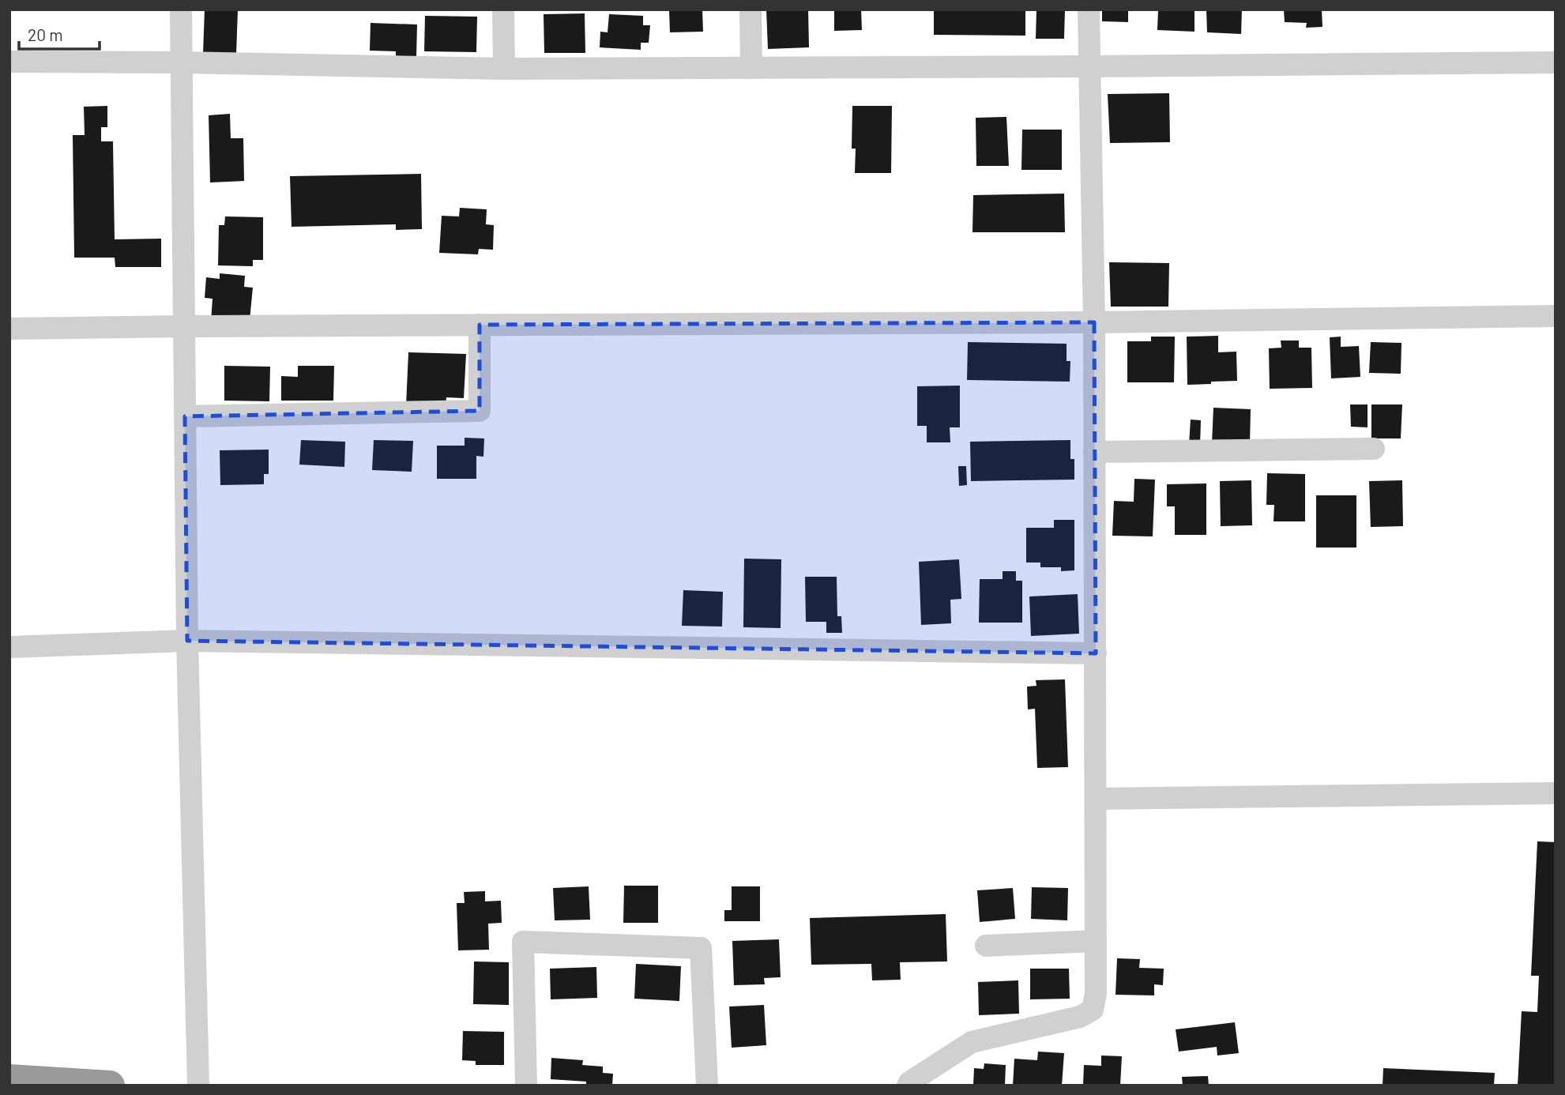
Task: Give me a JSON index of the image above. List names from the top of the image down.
{
  "scale_bar": "20 m"
}
